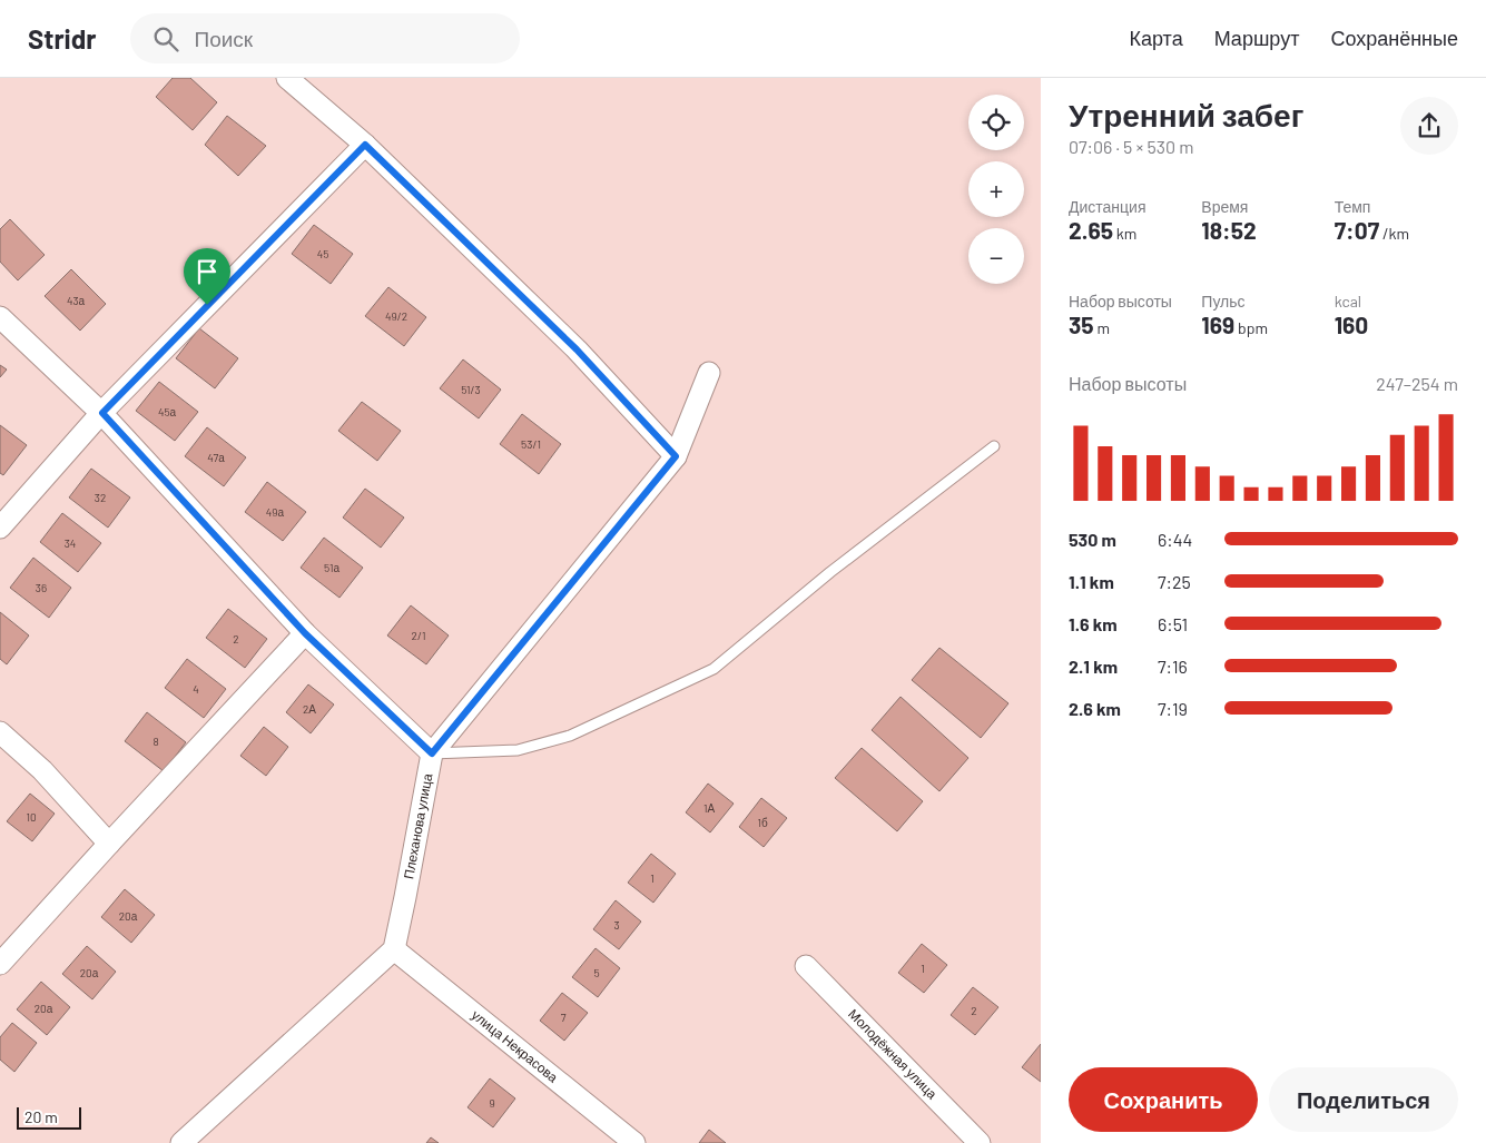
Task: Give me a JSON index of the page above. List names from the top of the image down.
{
  "streets": {
    "street": ["Плеханова улица", "улица Некрасова", "Молодёжная улица"]
  },
  "crossings": [
    ["Плеханова улица", "улица Некрасова"]
  ],
  "house_numbers": [
    "45",
    "43а",
    "49/2",
    "51/3",
    "45а",
    "53/1",
    "47а",
    "32",
    "49а",
    "34",
    "51а",
    "36",
    "2/1",
    "2",
    "4",
    "2А",
    "8",
    "1А",
    "10",
    "1б",
    "1",
    "20а",
    "3",
    "1",
    "20а",
    "5",
    "20а",
    "2",
    "7",
    "9"
  ],
  "scale_bar": "20 m",
  "page": {
    "header": "Stridr",
    "search": "Поиск",
    "nav": ["Карта", "Маршрут", "Сохранённые"],
    "heading": ["Утренний забег", "07:06 · 5 × 530 m"],
    "map_buttons": ["+", "−"],
    "stats": [
      ["Дистанция", "2.65 km"],
      ["Время", "18:52"],
      ["Темп", "7:07 /km"],
      ["Набор высоты", "35 m"],
      ["Пульс", "169 bpm"],
      ["kcal", "160"]
    ],
    "chart": ["Набор высоты", "247–254 m"],
    "list": [
      {
        "name": "530 m",
        "note": "6:44"
      },
      {
        "name": "1.1 km",
        "note": "7:25"
      },
      {
        "name": "1.6 km",
        "note": "6:51"
      },
      {
        "name": "2.1 km",
        "note": "7:16"
      },
      {
        "name": "2.6 km",
        "note": "7:19"
      }
    ],
    "buttons": ["Сохранить", "Поделиться"],
    "scale": "20 m"
  }
}
